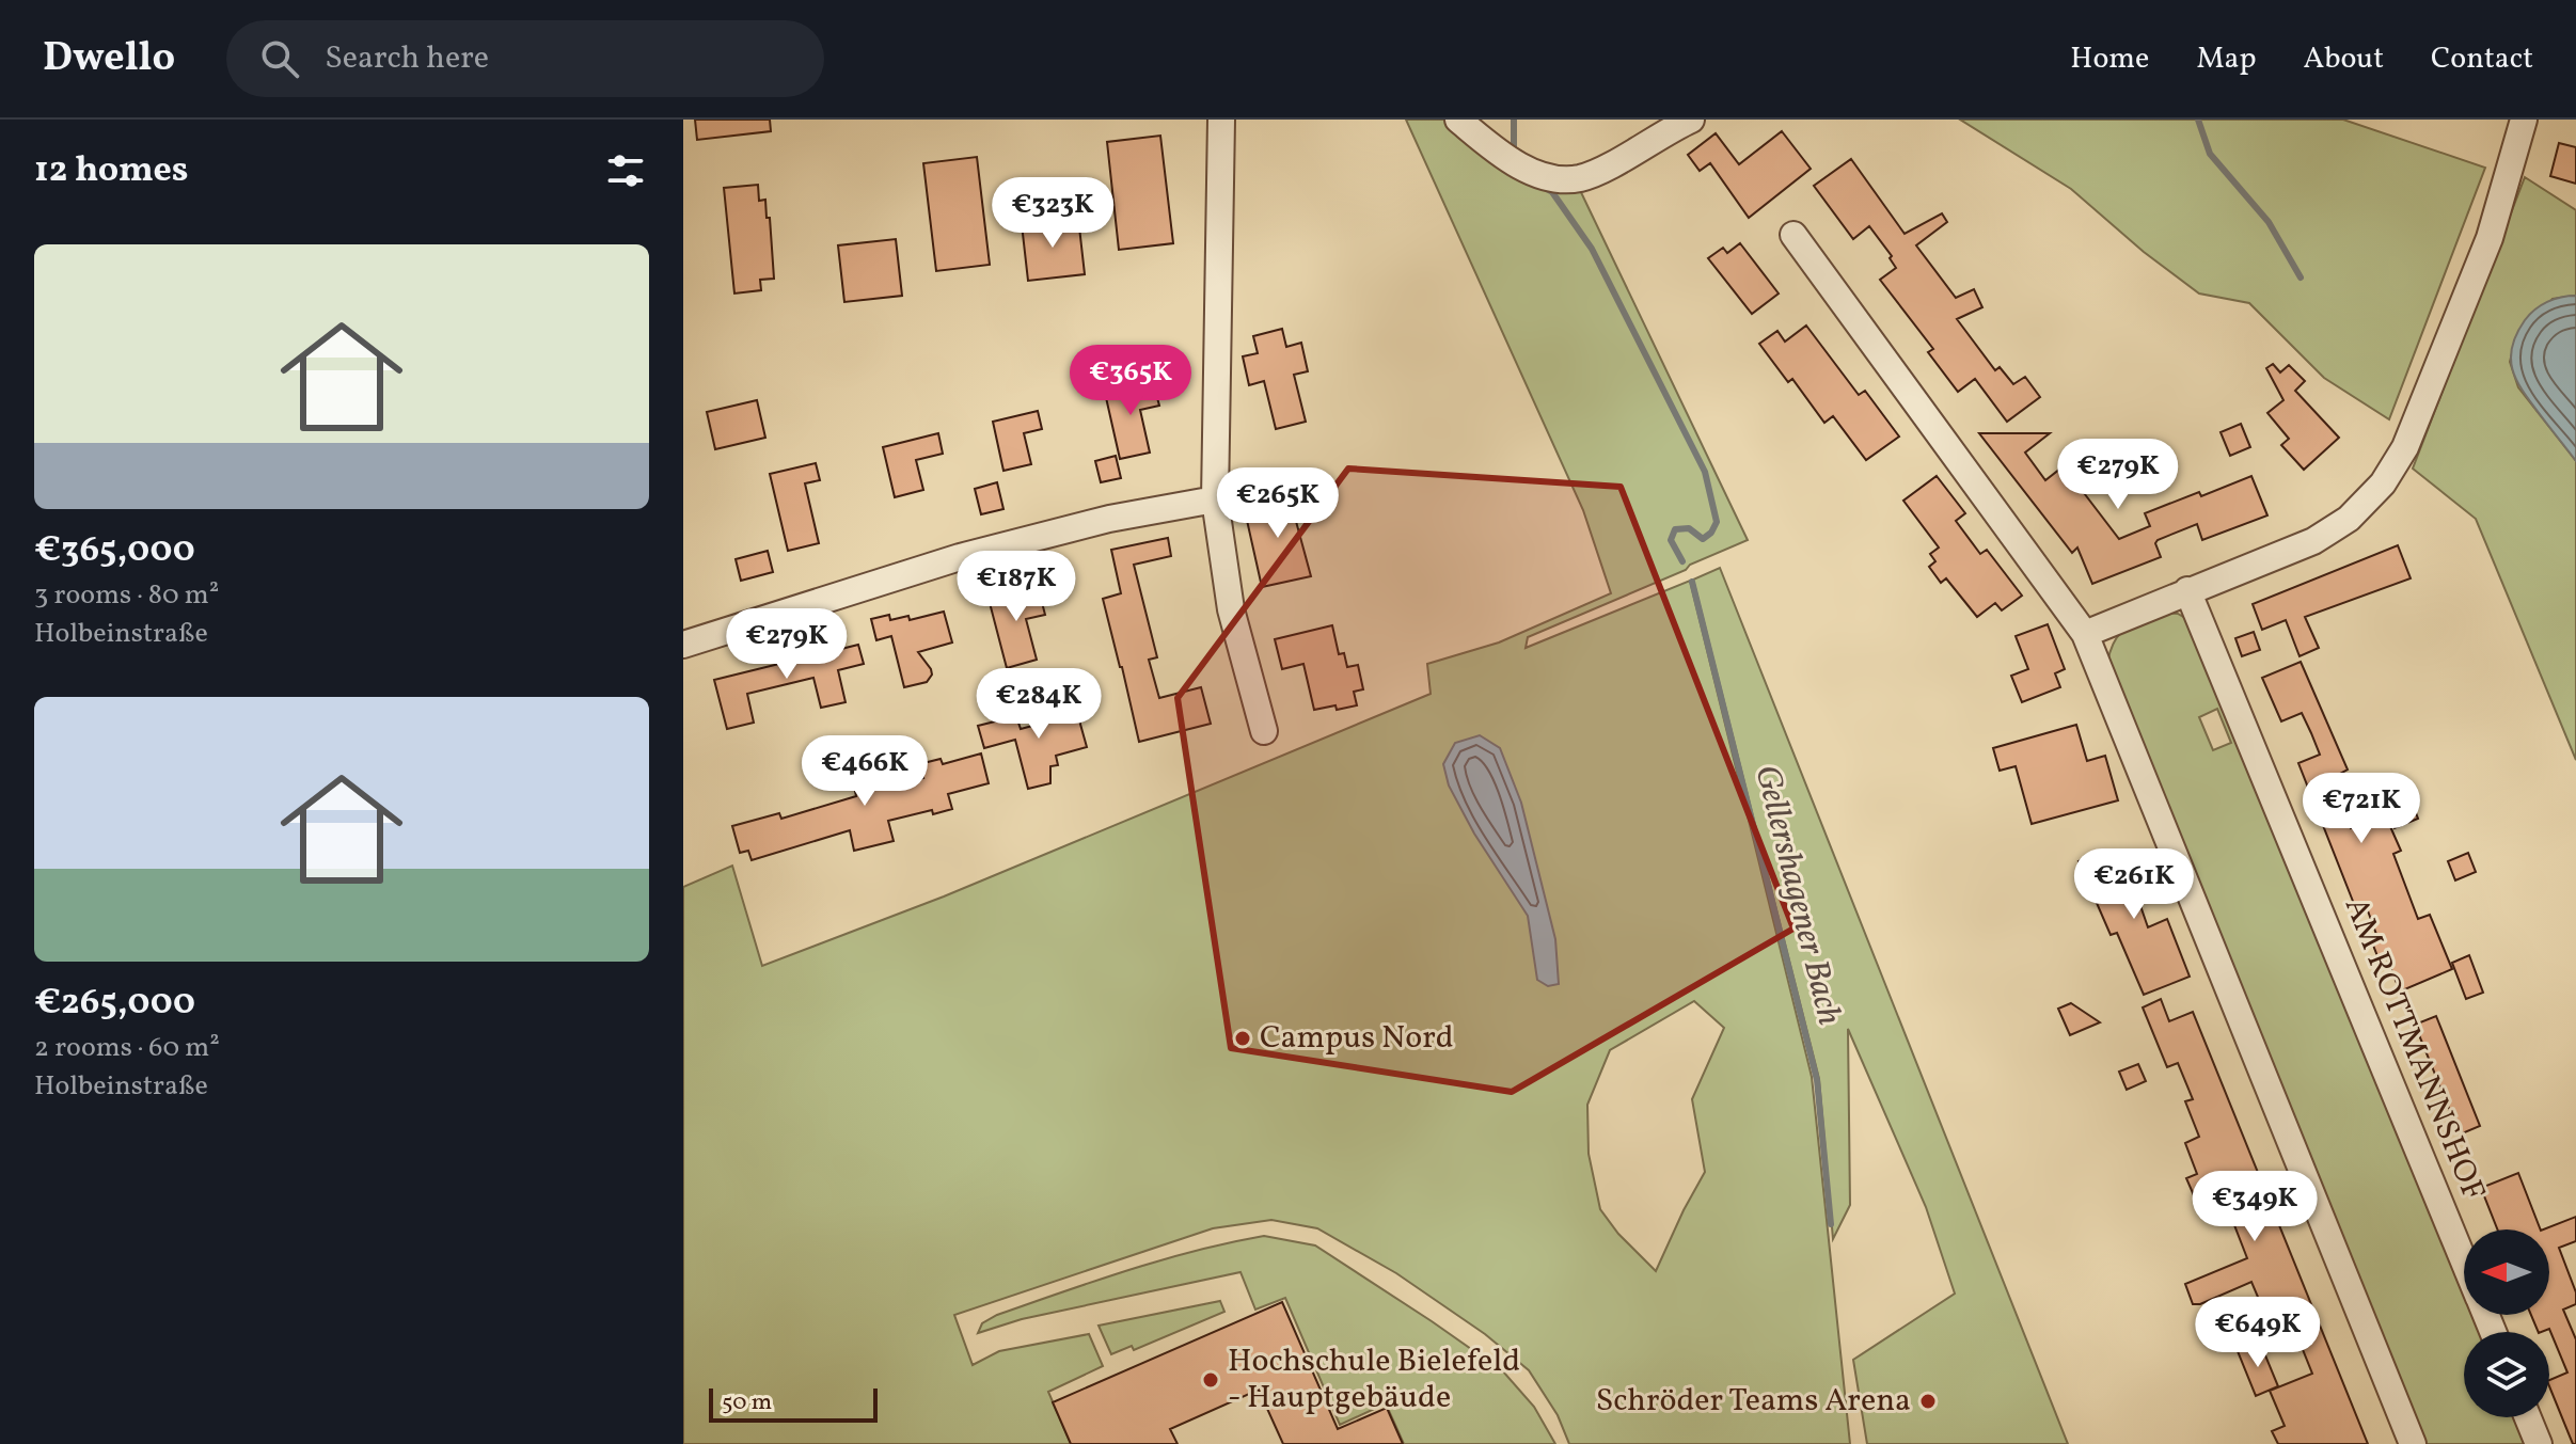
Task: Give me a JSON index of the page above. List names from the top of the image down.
{
  "streets": {
    "street": ["AM ROTTMANNSHOF"]
  },
  "water": ["Gellershagener Bach"],
  "places": ["Campus Nord", "Hochschule Bielefeld - Hauptgebäude", "Schröder Teams Arena"],
  "scale_bar": "50 m",
  "north": "left",
  "page": {
    "header": "Dwello",
    "search": "Search here",
    "nav": [
      "Home",
      "Map",
      "About",
      "Contact"
    ],
    "heading": "12 homes",
    "price": [
      "€323K",
      "€365K",
      "€279K",
      "€265K",
      "€187K",
      "€279K",
      "€284K",
      "€466K",
      "€721K",
      "€261K",
      "€349K",
      "€649K"
    ],
    "list": [
      {
        "name": "€365,000",
        "note": "3 rooms · 80 m² · Holbeinstraße"
      },
      {
        "name": "€265,000",
        "note": "2 rooms · 60 m² · Holbeinstraße"
      }
    ],
    "scale": "50 m"
  }
}
